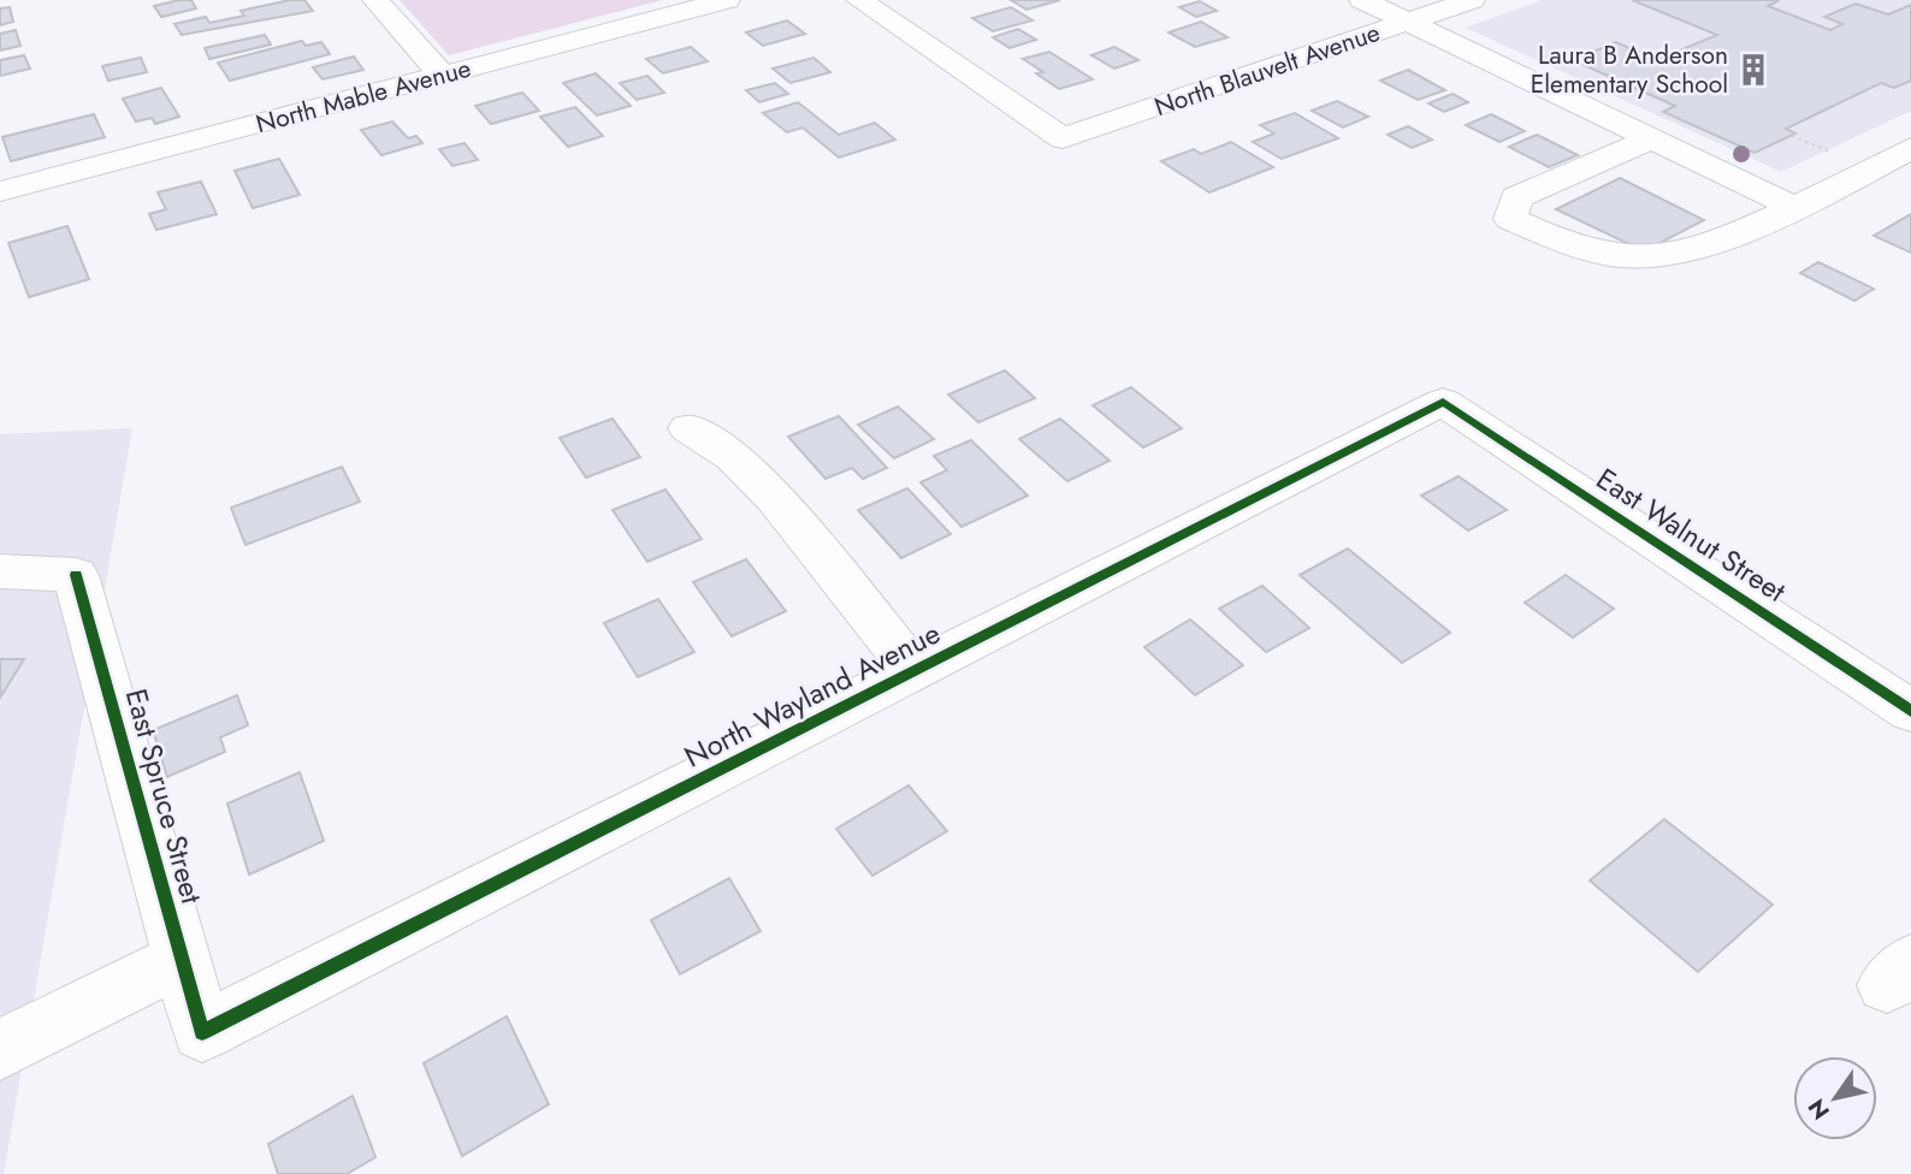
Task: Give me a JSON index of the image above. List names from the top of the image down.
{
  "streets": {
    "street": [
      "North Blauvelt Avenue",
      "North Mable Avenue",
      "East Walnut Street",
      "North Wayland Avenue",
      "East Spruce Street"
    ]
  },
  "crossings": [
    ["East Walnut Street", "North Wayland Avenue"],
    ["North Wayland Avenue", "East Spruce Street"]
  ],
  "places": {
    "building": ["Laura B Anderson Elementary School"]
  },
  "north": "bottom left"
}
